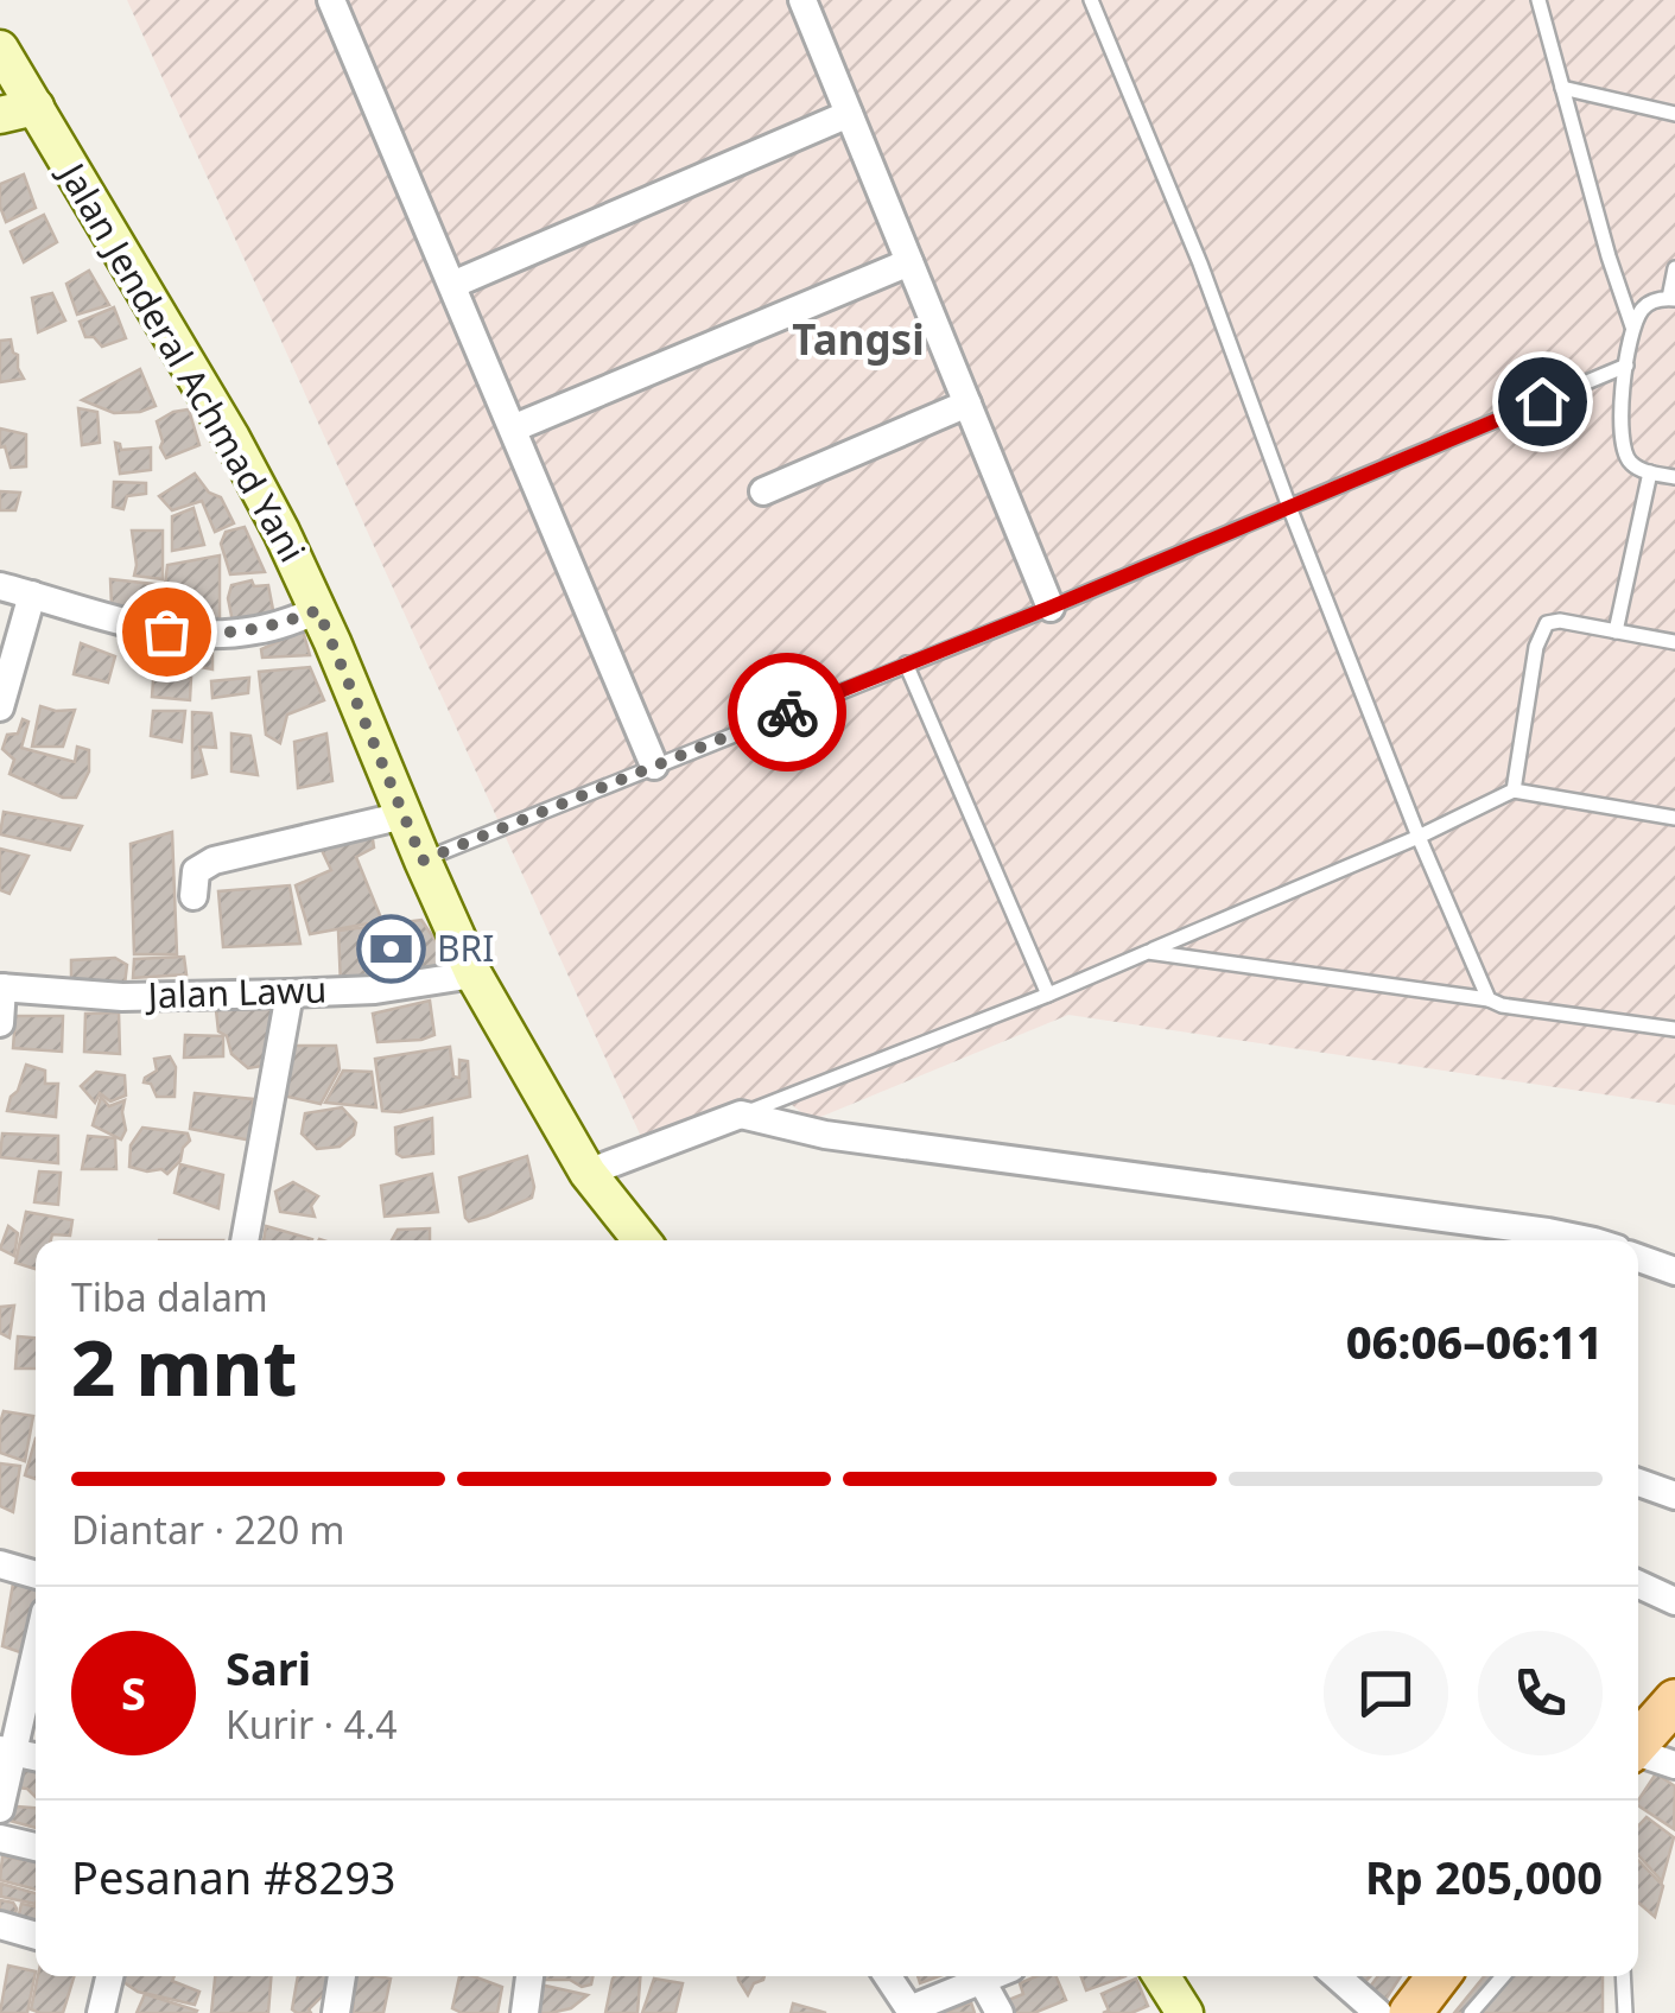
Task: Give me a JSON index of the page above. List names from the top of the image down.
{
  "streets": {
    "main road": ["Jalan Jenderal Achmad Yani"],
    "street": ["Jalan Lawu"]
  },
  "crossings": [
    ["Jalan Jenderal Achmad Yani", "Jalan Lawu"]
  ],
  "districts": ["Tangsi"],
  "places": {
    "bank": ["BRI"]
  },
  "page": {
    "heading": ["2 mnt", "Tiba dalam", "06:06–06:11"],
    "panel": [
      "Sari",
      "Kurir · 4.4",
      "Pesanan #8293",
      "Rp 205,000"
    ],
    "bar": "Diantar · 220 m",
    "round": "S"
  }
}
